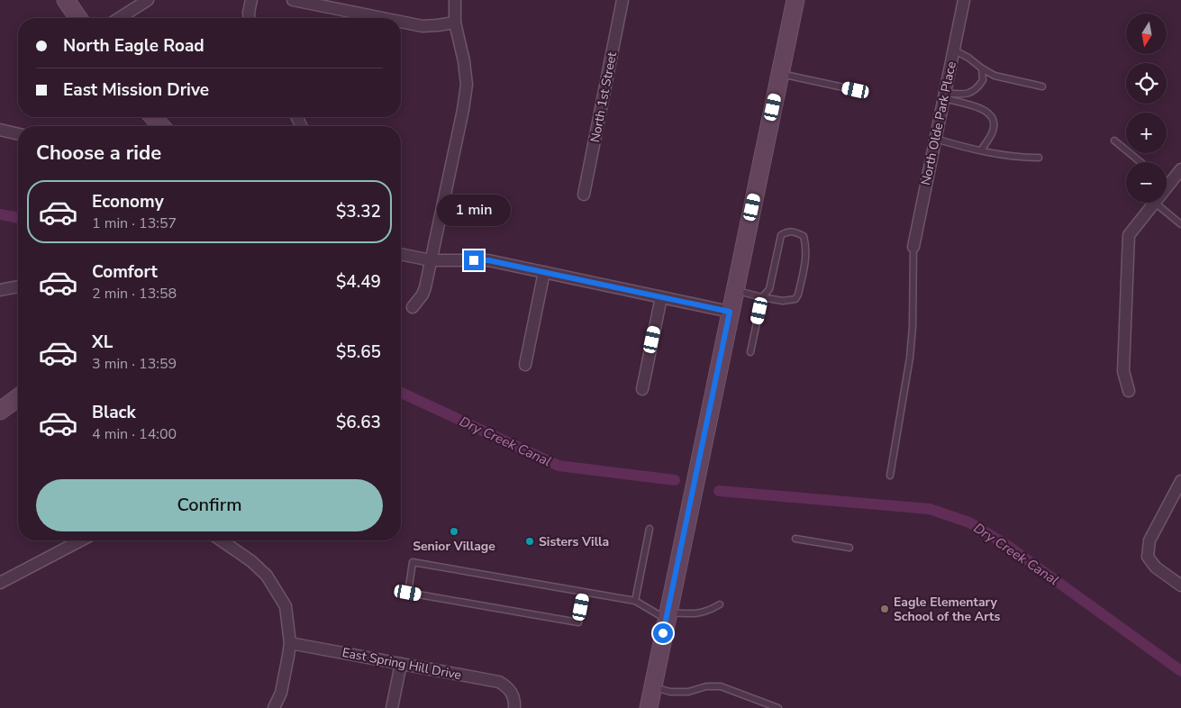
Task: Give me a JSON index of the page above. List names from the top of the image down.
{
  "streets": {
    "street": ["North 1st Street", "North Olde Park Place", "East Spring Hill Drive"]
  },
  "water": ["Dry Creek Canal"],
  "places": ["Senior Village", "Sisters Villa", "Eagle Elementary School of the Arts"],
  "north": "bottom",
  "page": {
    "map_buttons": ["+", "−"],
    "banner": ["North Eagle Road", "East Mission Drive"],
    "heading": "Choose a ride",
    "list": [
      {
        "name": "Economy",
        "note": "1 min · 13:57",
        "value": "$3.32"
      },
      {
        "name": "Comfort",
        "note": "2 min · 13:58",
        "value": "$4.49"
      },
      {
        "name": "XL",
        "note": "3 min · 13:59",
        "value": "$5.65"
      },
      {
        "name": "Black",
        "note": "4 min · 14:00",
        "value": "$6.63"
      }
    ],
    "bubble": "1 min",
    "buttons": "Confirm"
  }
}
